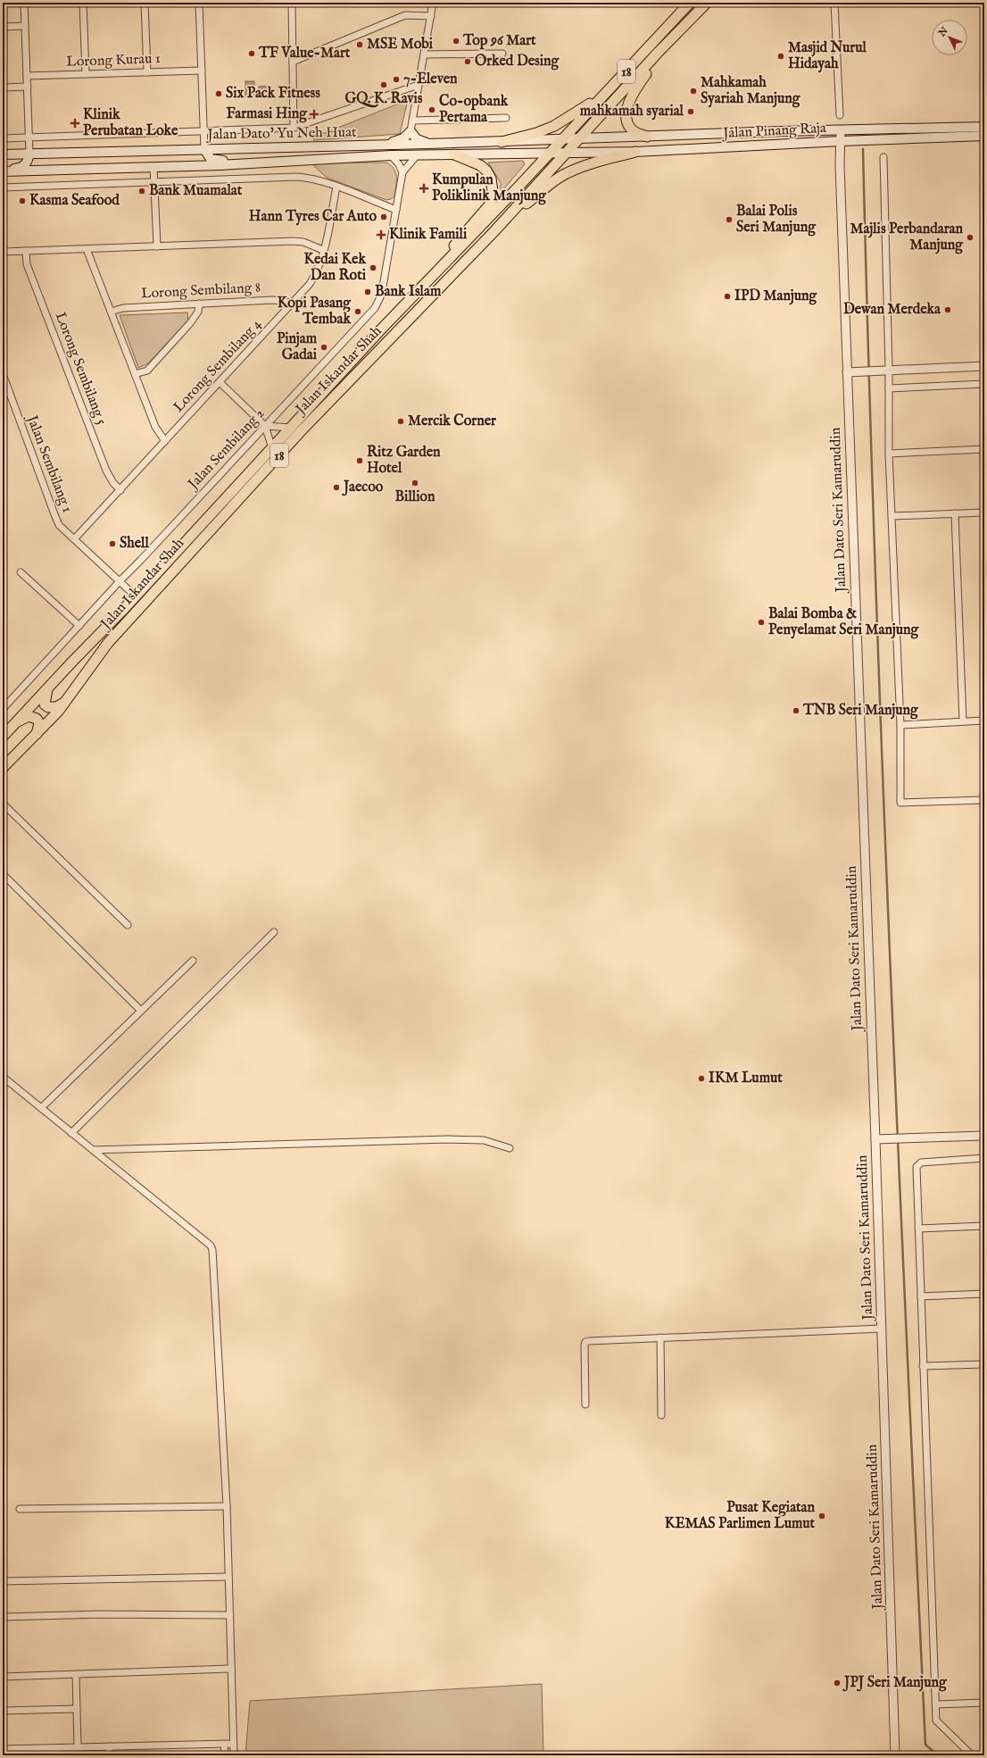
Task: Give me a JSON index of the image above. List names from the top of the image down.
{
  "streets": {
    "main road": [
      "18",
      "Jalan Pinang Raja",
      "Jalan Dato' Yu Neh Huat",
      "Jalan Iskandar Shah"
    ],
    "street": [
      "Lorong Kurau 1",
      "Lorong Sembilang 8",
      "Lorong Sembilang 4",
      "Lorong Sembilang 5",
      "Jalan Sembilang 2",
      "Jalan Sembilang 1",
      "Jalan Dato Seri Kamaruddin"
    ]
  },
  "crossings": [
    ["Jalan Pinang Raja", "Jalan Dato' Yu Neh Huat"],
    ["Jalan Pinang Raja", "Jalan Iskandar Shah"],
    ["Jalan Pinang Raja", "Jalan Dato Seri Kamaruddin"],
    ["Jalan Dato' Yu Neh Huat", "Jalan Iskandar Shah"],
    ["Lorong Sembilang 8", "Lorong Sembilang 4"],
    ["Lorong Sembilang 4", "Lorong Sembilang 5"],
    ["Lorong Sembilang 4", "Jalan Sembilang 1"],
    ["Jalan Iskandar Shah", "Jalan Sembilang 1"],
    ["Jalan Sembilang 2", "Jalan Sembilang 1"]
  ],
  "places": {
    "other": [
      "Top 96 Mart",
      "MSE Mobi",
      "TF Value-Mart",
      "Masjid Nurul Hidayah",
      "Orked Desing",
      "7-Eleven",
      "GQ. K. Ravis",
      "Mahkamah Syariah Manjung",
      "Six Pack Fitness",
      "Co-opbank Pertama",
      "mahkamah syarial",
      "Bank Muamalat",
      "Kasma Seafood",
      "Hann Tyres Car Auto",
      "Balai Polis Seri Manjung",
      "Majlis Perbandaran Manjung",
      "Kedai Kek Dan Roti",
      "Bank Islam",
      "IPD Manjung",
      "Dewan Merdeka",
      "Kopi Pasang Tembak",
      "Pinjam Gadai",
      "Mercik Corner",
      "Ritz Garden Hotel",
      "Billion",
      "Jaecoo",
      "Shell",
      "Balai Bomba & Penyelamat Seri Manjung",
      "TNB Seri Manjung",
      "IKM Lumut",
      "Pusat Kegiatan KEMAS Parlimen Lumut",
      "JPJ Seri Manjung"
    ],
    "health": [
      "Farmasi Hing",
      "Klinik Perubatan Loke",
      "Kumpulan Poliklinik Manjung",
      "Klinik Famili"
    ]
  },
  "north": "top left"
}
